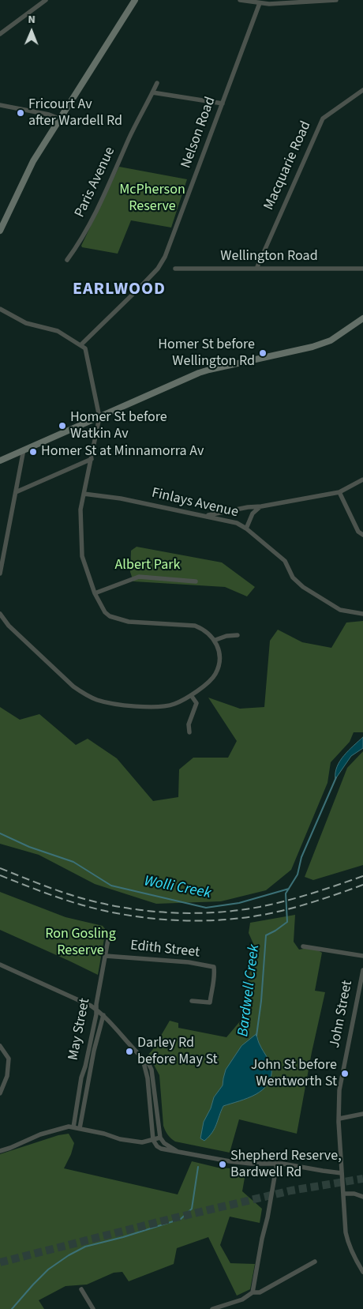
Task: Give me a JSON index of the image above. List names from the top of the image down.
{
  "streets": {
    "street": [
      "Nelson Road",
      "Macquarie Road",
      "Paris Avenue",
      "Wellington Road",
      "Finlays Avenue",
      "Edith Street",
      "John Street",
      "May Street"
    ]
  },
  "crossings": [
    ["Macquarie Road", "Wellington Road"],
    ["Edith Street", "May Street"]
  ],
  "districts": ["EARLWOOD"],
  "water": ["Wolli Creek", "Bardwell Creek"],
  "parks": ["McPherson Reserve", "Albert Park", "Ron Gosling Reserve"],
  "places": [
    "Fricourt Av after Wardell Rd",
    "Homer St before Wellington Rd",
    "Homer St before Watkin Av",
    "Homer St at Minnamorra Av",
    "Darley Rd before May St",
    "John St before Wentworth St",
    "Shepherd Reserve, Bardwell Rd"
  ],
  "north": "top"
}
